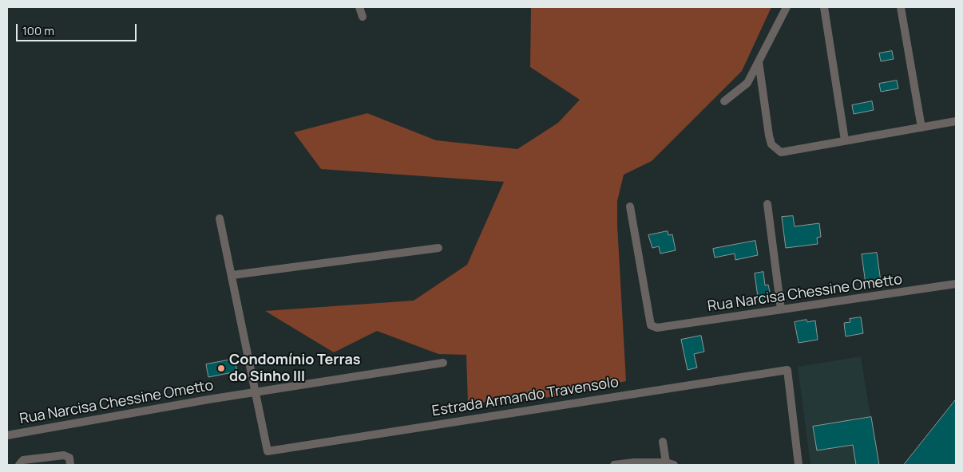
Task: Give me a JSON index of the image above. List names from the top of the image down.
{
  "streets": {
    "street": ["Rua Narcisa Chessine Ometto", "Estrada Armando Travensolo"]
  },
  "crossings": [
    ["Rua Narcisa Chessine Ometto", "Estrada Armando Travensolo"]
  ],
  "places": ["Condomínio Terras do Sinho III"],
  "scale_bar": "100 m"
}
